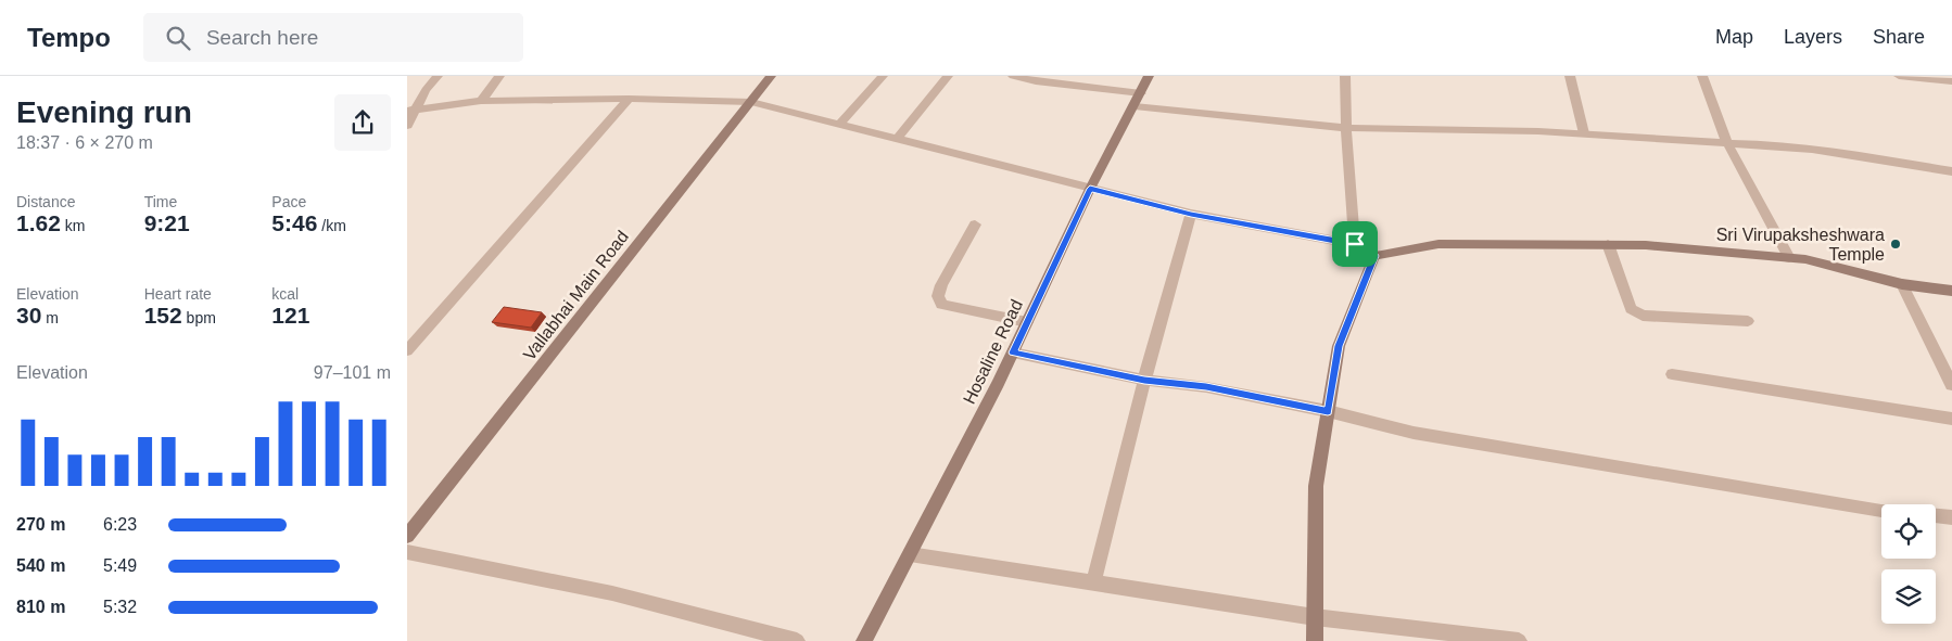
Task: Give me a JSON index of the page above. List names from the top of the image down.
{
  "streets": {
    "street": ["Vallabhai Main Road", "Hosaline Road"]
  },
  "places": ["Sri Virupaksheshwara Temple"],
  "page": {
    "header": "Tempo",
    "search": "Search here",
    "nav": ["Map", "Layers", "Share"],
    "heading": ["Evening run", "18:37 · 6 × 270 m"],
    "stats": [
      ["Distance", "1.62 km"],
      ["Time", "9:21"],
      ["Pace", "5:46 /km"],
      ["Elevation", "30 m"],
      ["Heart rate", "152 bpm"],
      ["kcal", "121"]
    ],
    "chart": ["Elevation", "97–101 m"],
    "list": [
      {
        "name": "270 m",
        "note": "6:23"
      },
      {
        "name": "540 m",
        "note": "5:49"
      },
      {
        "name": "810 m",
        "note": "5:32"
      }
    ]
  }
}
